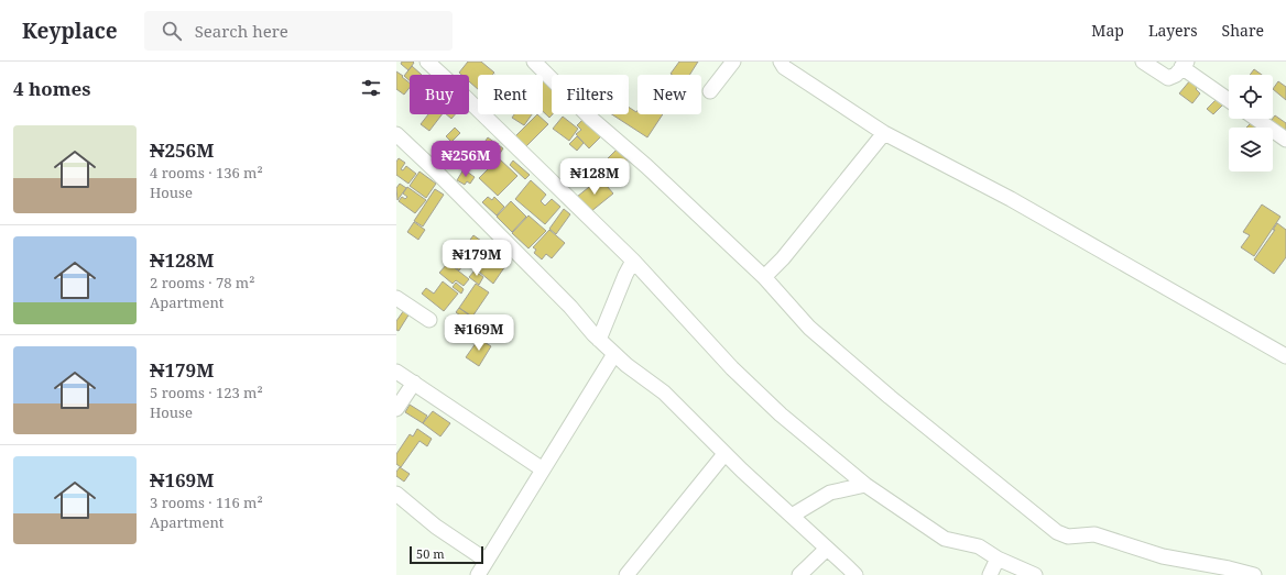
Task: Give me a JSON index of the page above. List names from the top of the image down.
{
  "scale_bar": "50 m",
  "page": {
    "header": "Keyplace",
    "search": "Search here",
    "nav": ["Map", "Layers", "Share"],
    "heading": "4 homes",
    "chip": [
      "Buy",
      "Rent",
      "Filters",
      "New"
    ],
    "list": [
      {
        "name": "₦256M",
        "note": "4 rooms · 136 m² · House"
      },
      {
        "name": "₦128M",
        "note": "2 rooms · 78 m² · Apartment"
      },
      {
        "name": "₦179M",
        "note": "5 rooms · 123 m² · House"
      },
      {
        "name": "₦169M",
        "note": "3 rooms · 116 m² · Apartment"
      }
    ],
    "price": [
      "₦256M",
      "₦128M",
      "₦179M",
      "₦169M"
    ],
    "scale": "50 m"
  }
}
